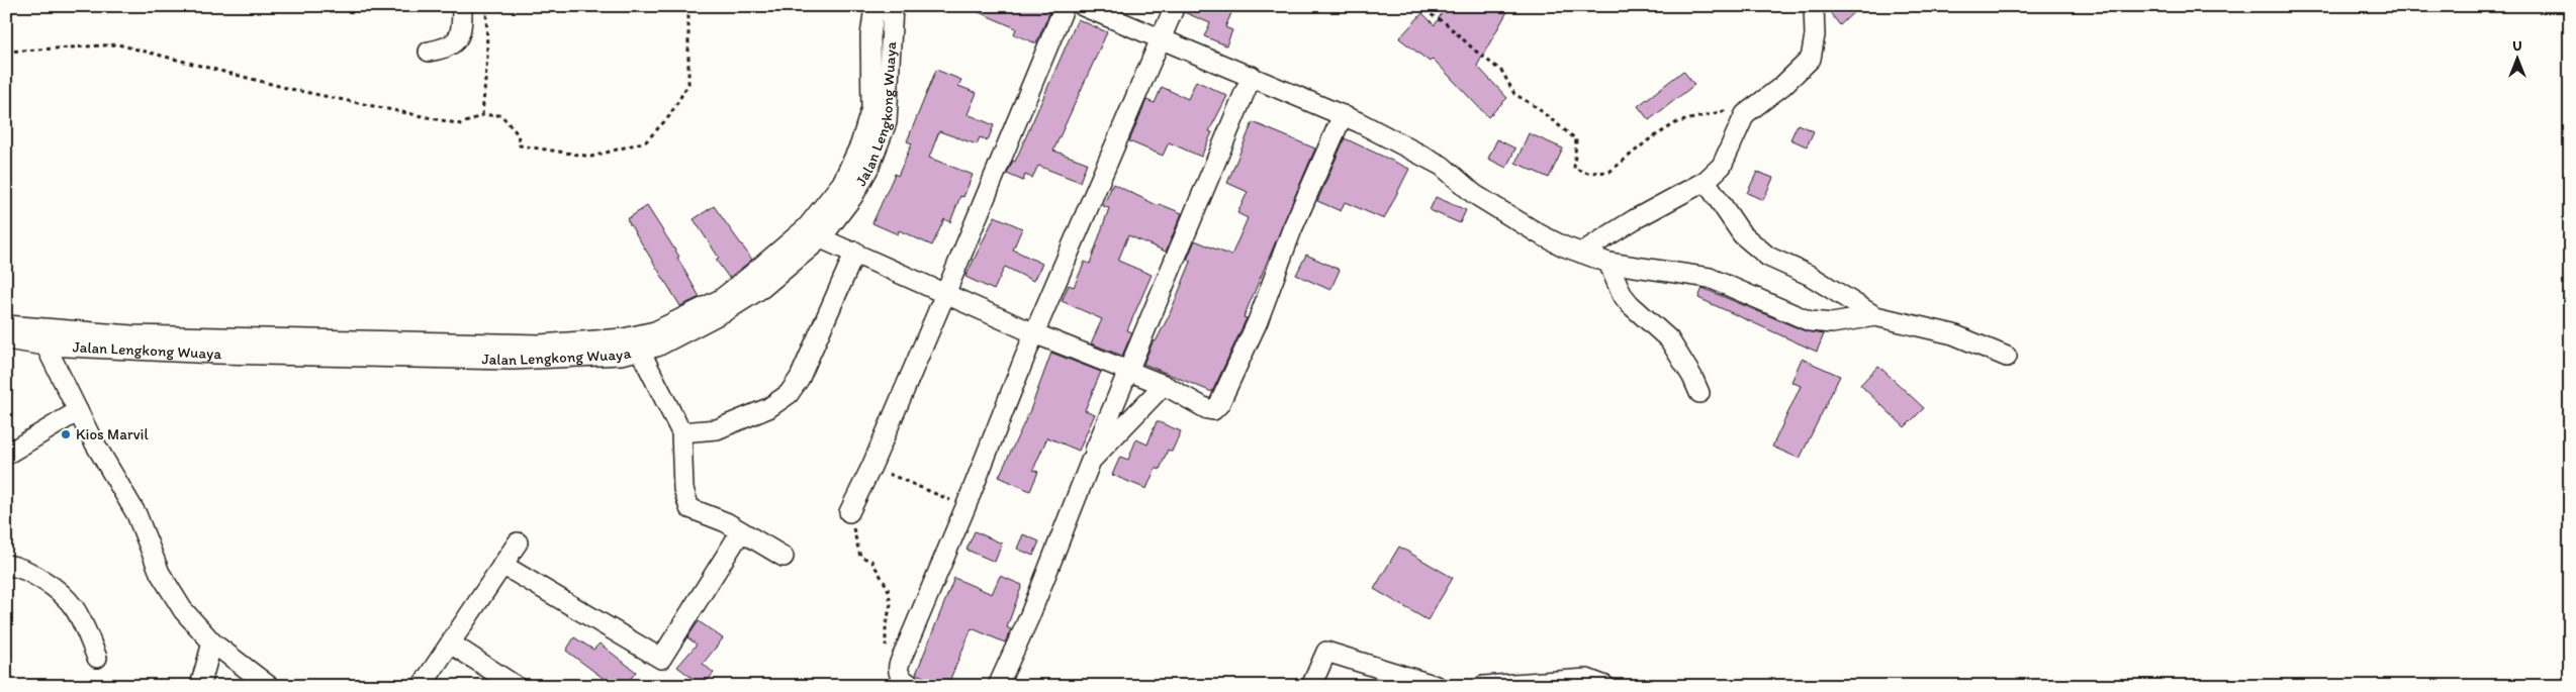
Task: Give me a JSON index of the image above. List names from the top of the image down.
{
  "streets": {
    "street": ["Jalan Lengkong Wuaya"]
  },
  "places": ["Kios Marvil"],
  "north": "top"
}
